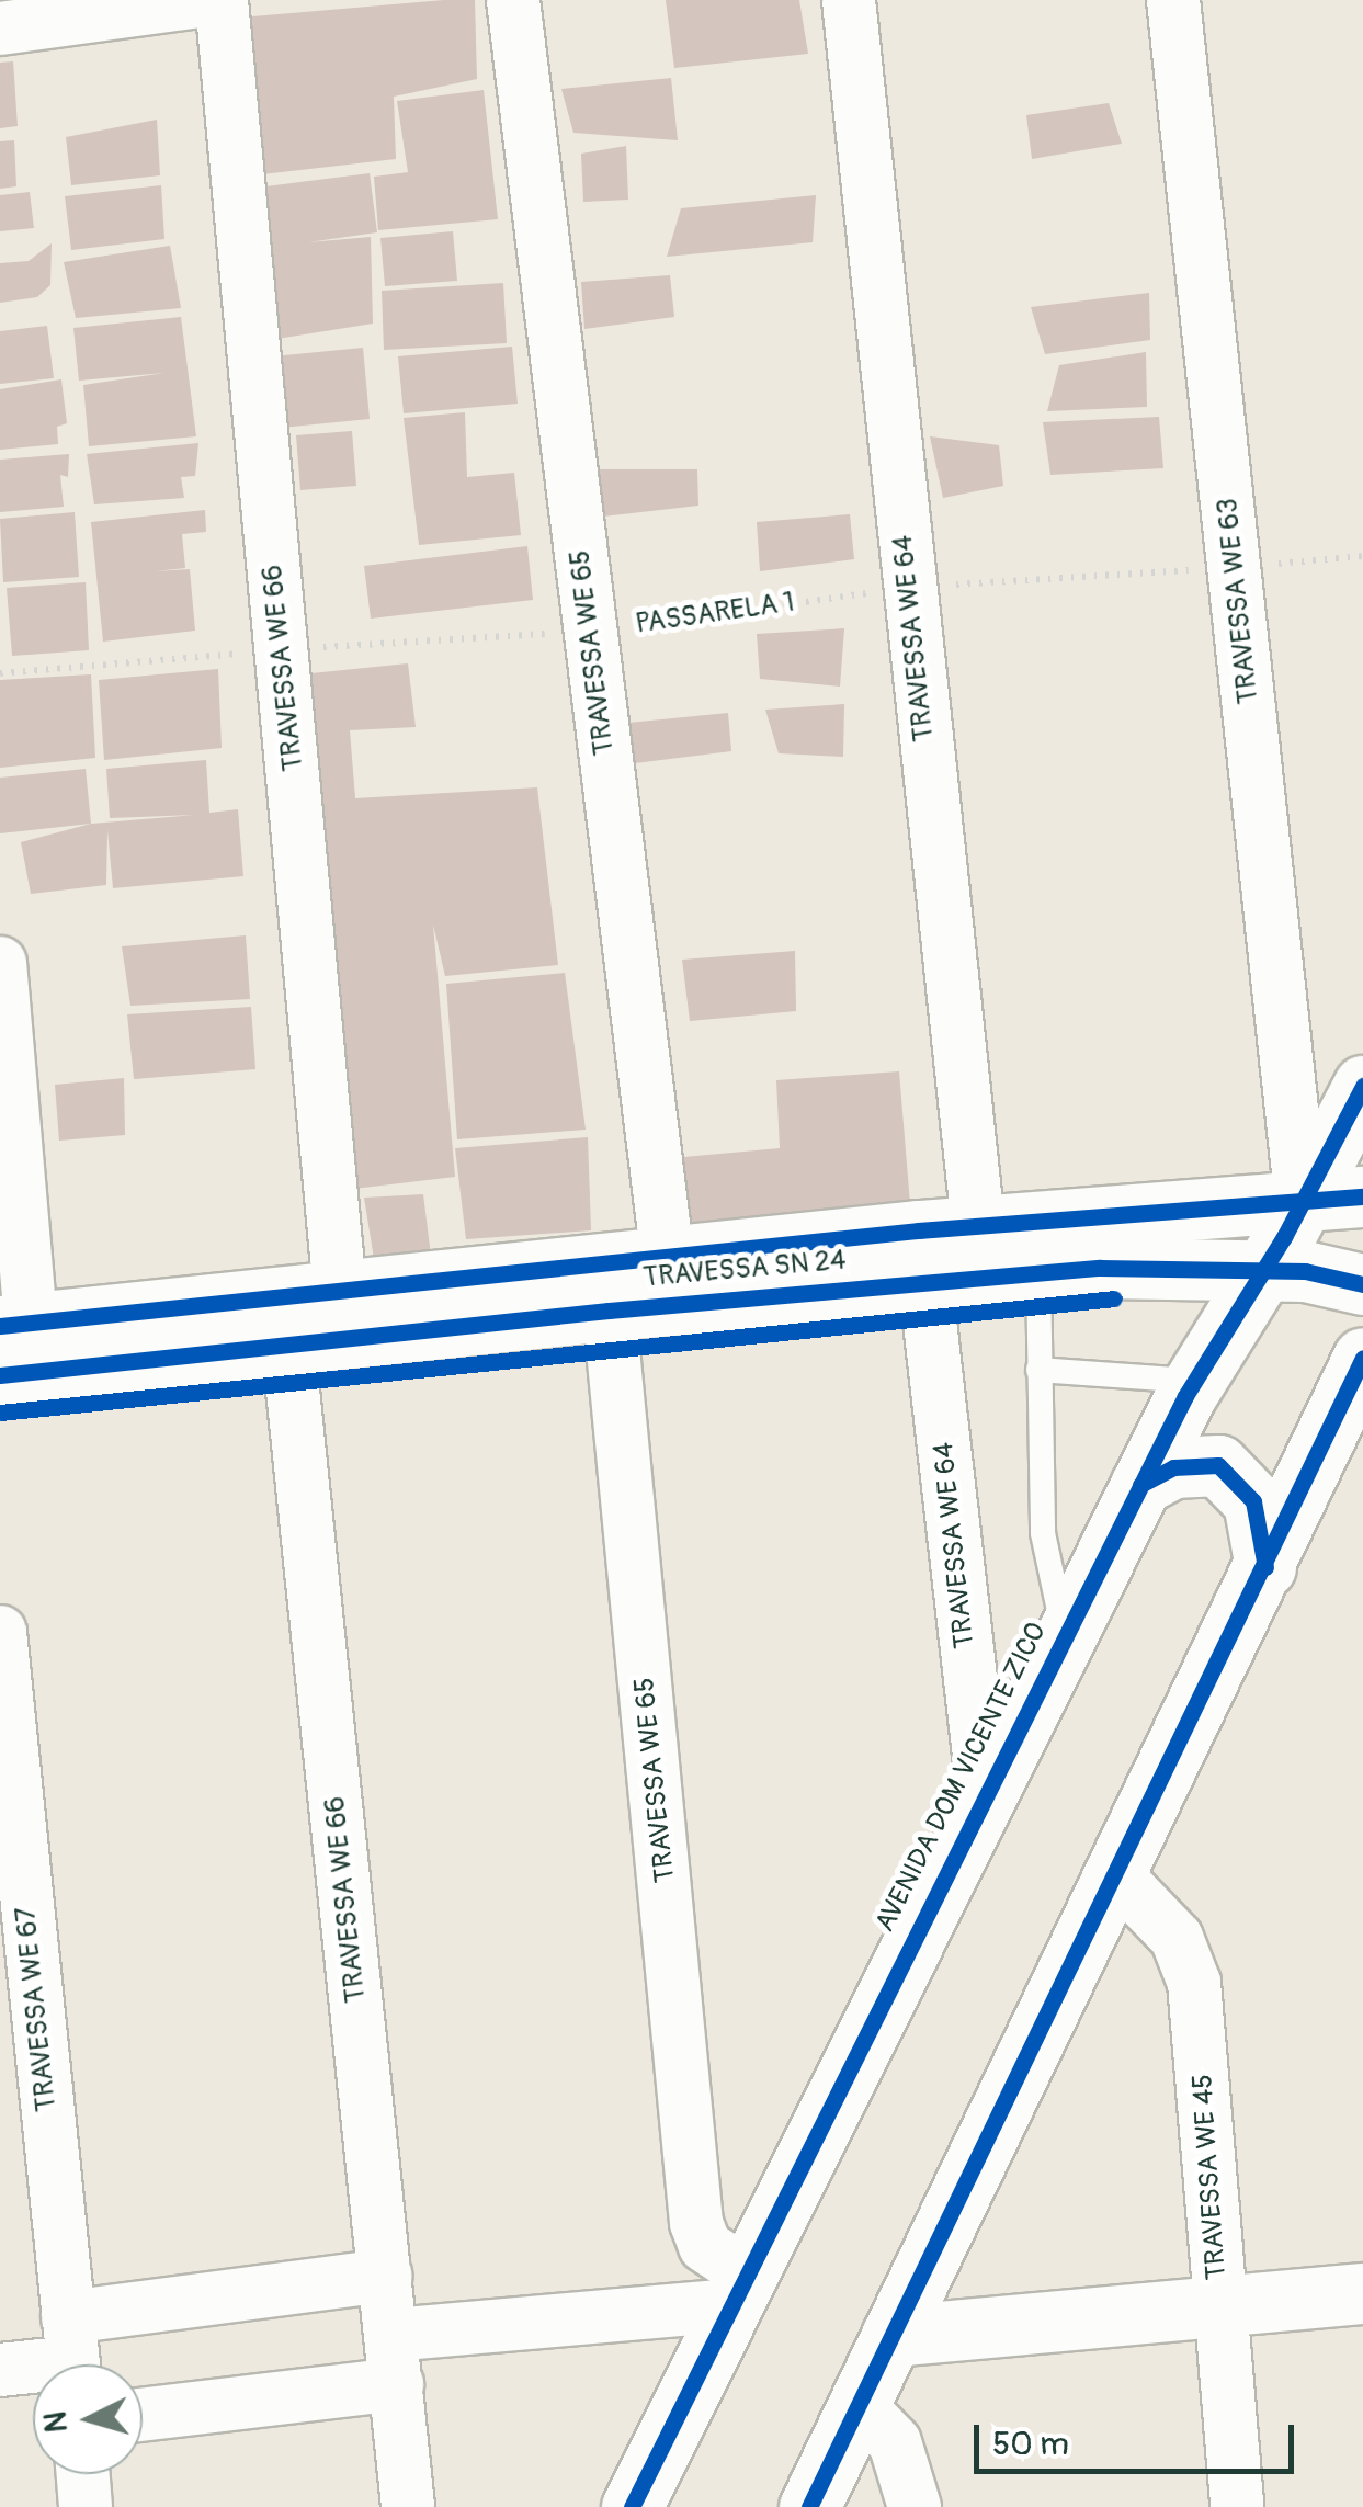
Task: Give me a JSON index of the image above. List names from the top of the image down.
{
  "streets": {
    "main road": ["TRAVESSA SN 24", "AVENIDA DOM VICENTE ZICO"],
    "street": [
      "TRAVESSA WE 63",
      "TRAVESSA WE 64",
      "TRAVESSA WE 65",
      "TRAVESSA WE 66",
      "TRAVESSA WE 67",
      "TRAVESSA WE 45"
    ],
    "path": ["PASSARELA 1"]
  },
  "crossings": [
    ["TRAVESSA WE 63", "PASSARELA 1"],
    ["TRAVESSA WE 63", "TRAVESSA SN 24"],
    ["TRAVESSA WE 63", "AVENIDA DOM VICENTE ZICO"],
    ["PASSARELA 1", "TRAVESSA WE 64"],
    ["PASSARELA 1", "TRAVESSA WE 65"],
    ["PASSARELA 1", "TRAVESSA WE 66"],
    ["TRAVESSA WE 64", "TRAVESSA SN 24"],
    ["TRAVESSA WE 64", "AVENIDA DOM VICENTE ZICO"],
    ["TRAVESSA WE 65", "TRAVESSA SN 24"],
    ["TRAVESSA WE 65", "AVENIDA DOM VICENTE ZICO"],
    ["TRAVESSA WE 66", "TRAVESSA SN 24"],
    ["TRAVESSA SN 24", "AVENIDA DOM VICENTE ZICO"]
  ],
  "scale_bar": "50 m",
  "north": "left"
}
